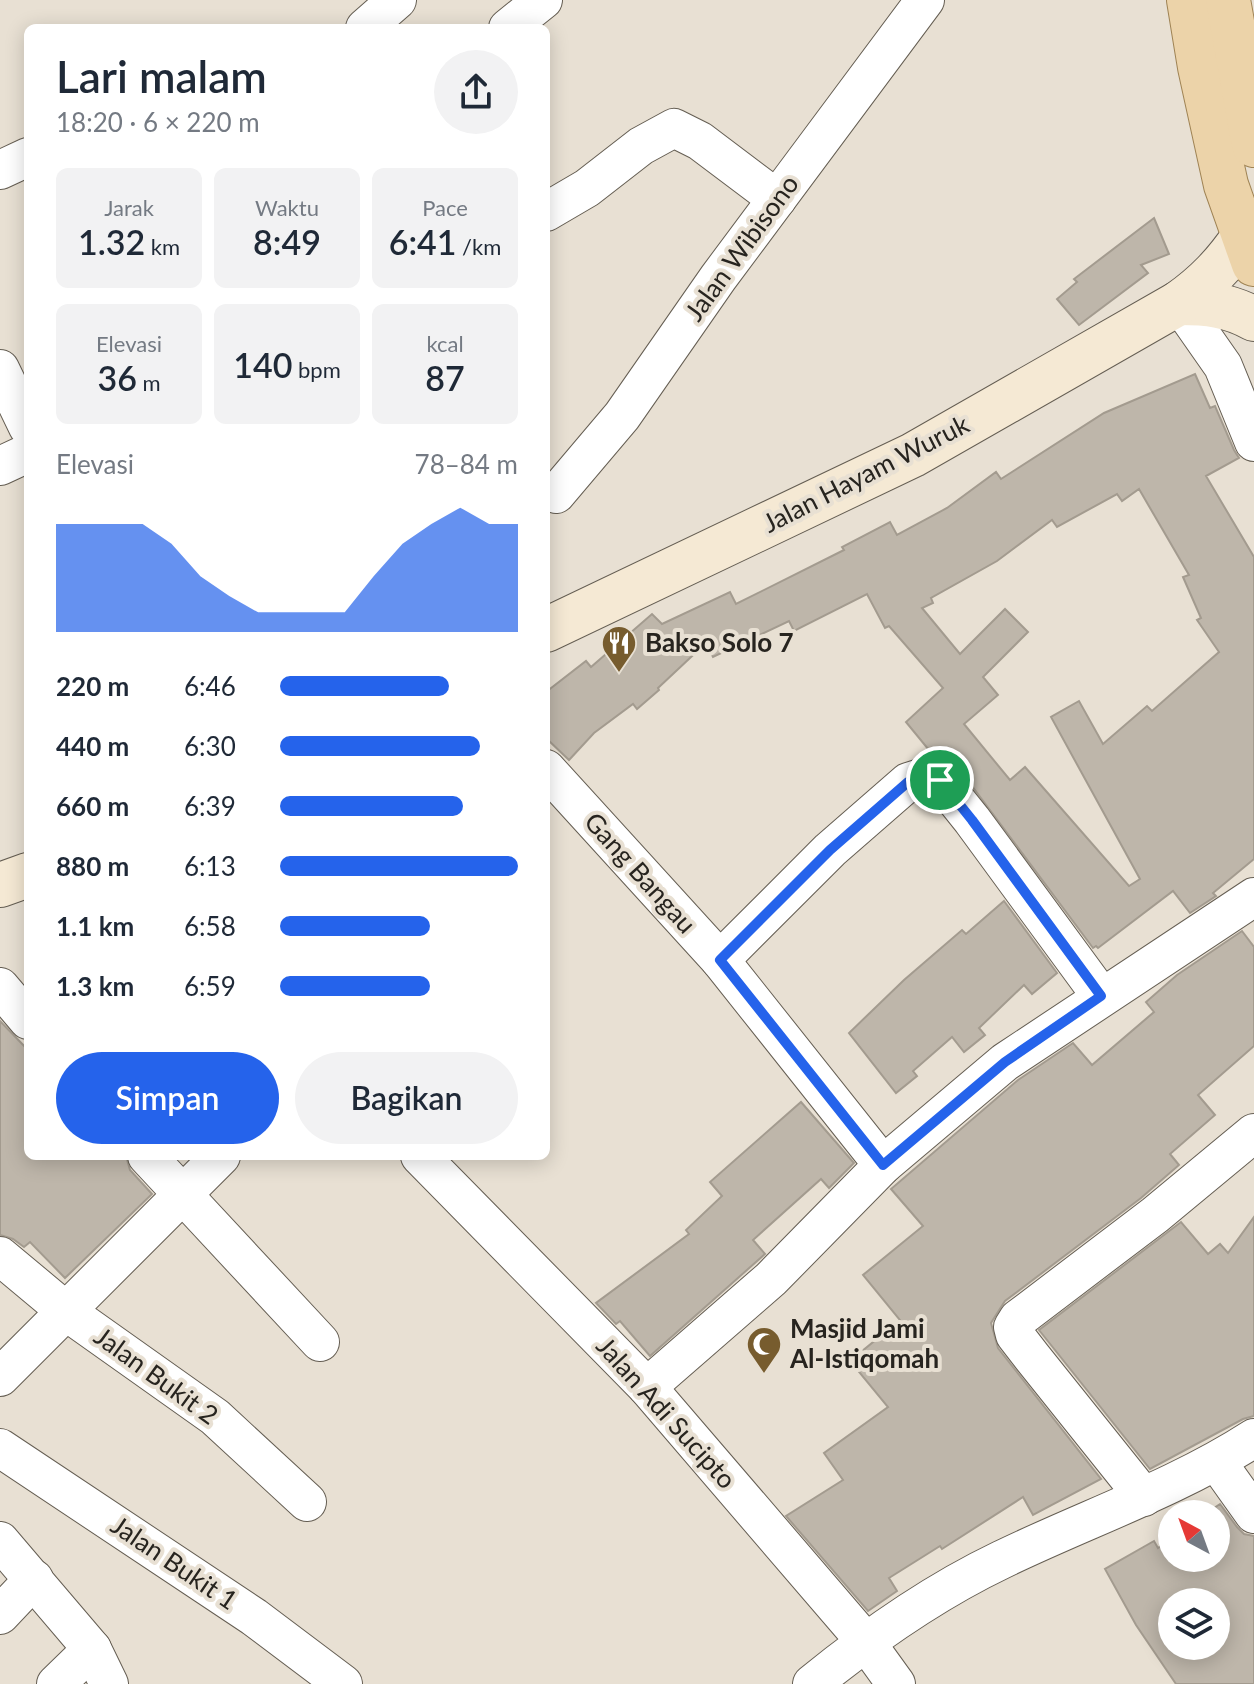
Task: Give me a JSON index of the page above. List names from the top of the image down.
{
  "streets": {
    "street": [
      "Jalan Wibisono",
      "Jalan Hayam Wuruk",
      "Gang Bangau",
      "Jalan Bukit 2",
      "Jalan Adi Sucipto",
      "Jalan Bukit 1"
    ]
  },
  "places": {
    "restaurant": ["Bakso Solo 7"],
    "mosque": ["Masjid Jami Al-Istiqomah"]
  },
  "north": "top left",
  "page": {
    "heading": ["Lari malam", "18:20 · 6 × 220 m"],
    "stats": [
      ["Jarak", "1.32 km"],
      ["Waktu", "8:49"],
      ["Pace", "6:41 /km"],
      ["Elevasi", "36 m"],
      ["140 bpm"],
      ["kcal", "87"]
    ],
    "chart": ["Elevasi", "78–84 m"],
    "list": [
      {
        "name": "220 m",
        "note": "6:46"
      },
      {
        "name": "440 m",
        "note": "6:30"
      },
      {
        "name": "660 m",
        "note": "6:39"
      },
      {
        "name": "880 m",
        "note": "6:13"
      },
      {
        "name": "1.1 km",
        "note": "6:58"
      },
      {
        "name": "1.3 km",
        "note": "6:59"
      }
    ],
    "buttons": ["Simpan", "Bagikan"]
  }
}
